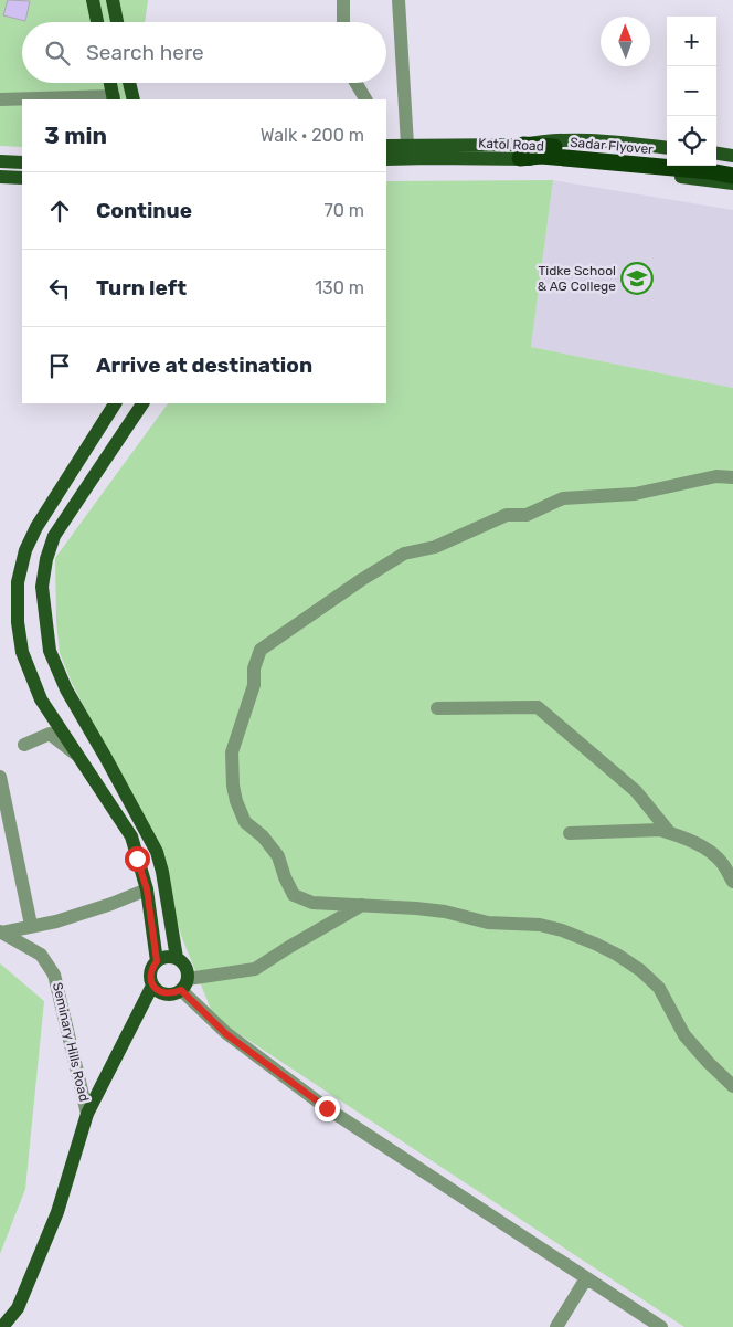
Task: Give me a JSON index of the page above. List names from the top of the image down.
{
  "streets": {
    "highway": ["Sadar Flyover"],
    "main road": ["Katol Road"],
    "street": ["Seminary Hills Road"]
  },
  "crossings": [
    ["Katol Road", "Sadar Flyover"]
  ],
  "places": {
    "school or university": ["Tidke School & AG College"]
  },
  "north": "top",
  "page": {
    "map_buttons": ["+", "−"],
    "search": "Search here",
    "heading": ["3 min", "Walk · 200 m"],
    "list": [
      ["Continue", "70 m"],
      ["Turn left", "130 m"],
      "Arrive at destination"
    ]
  }
}
